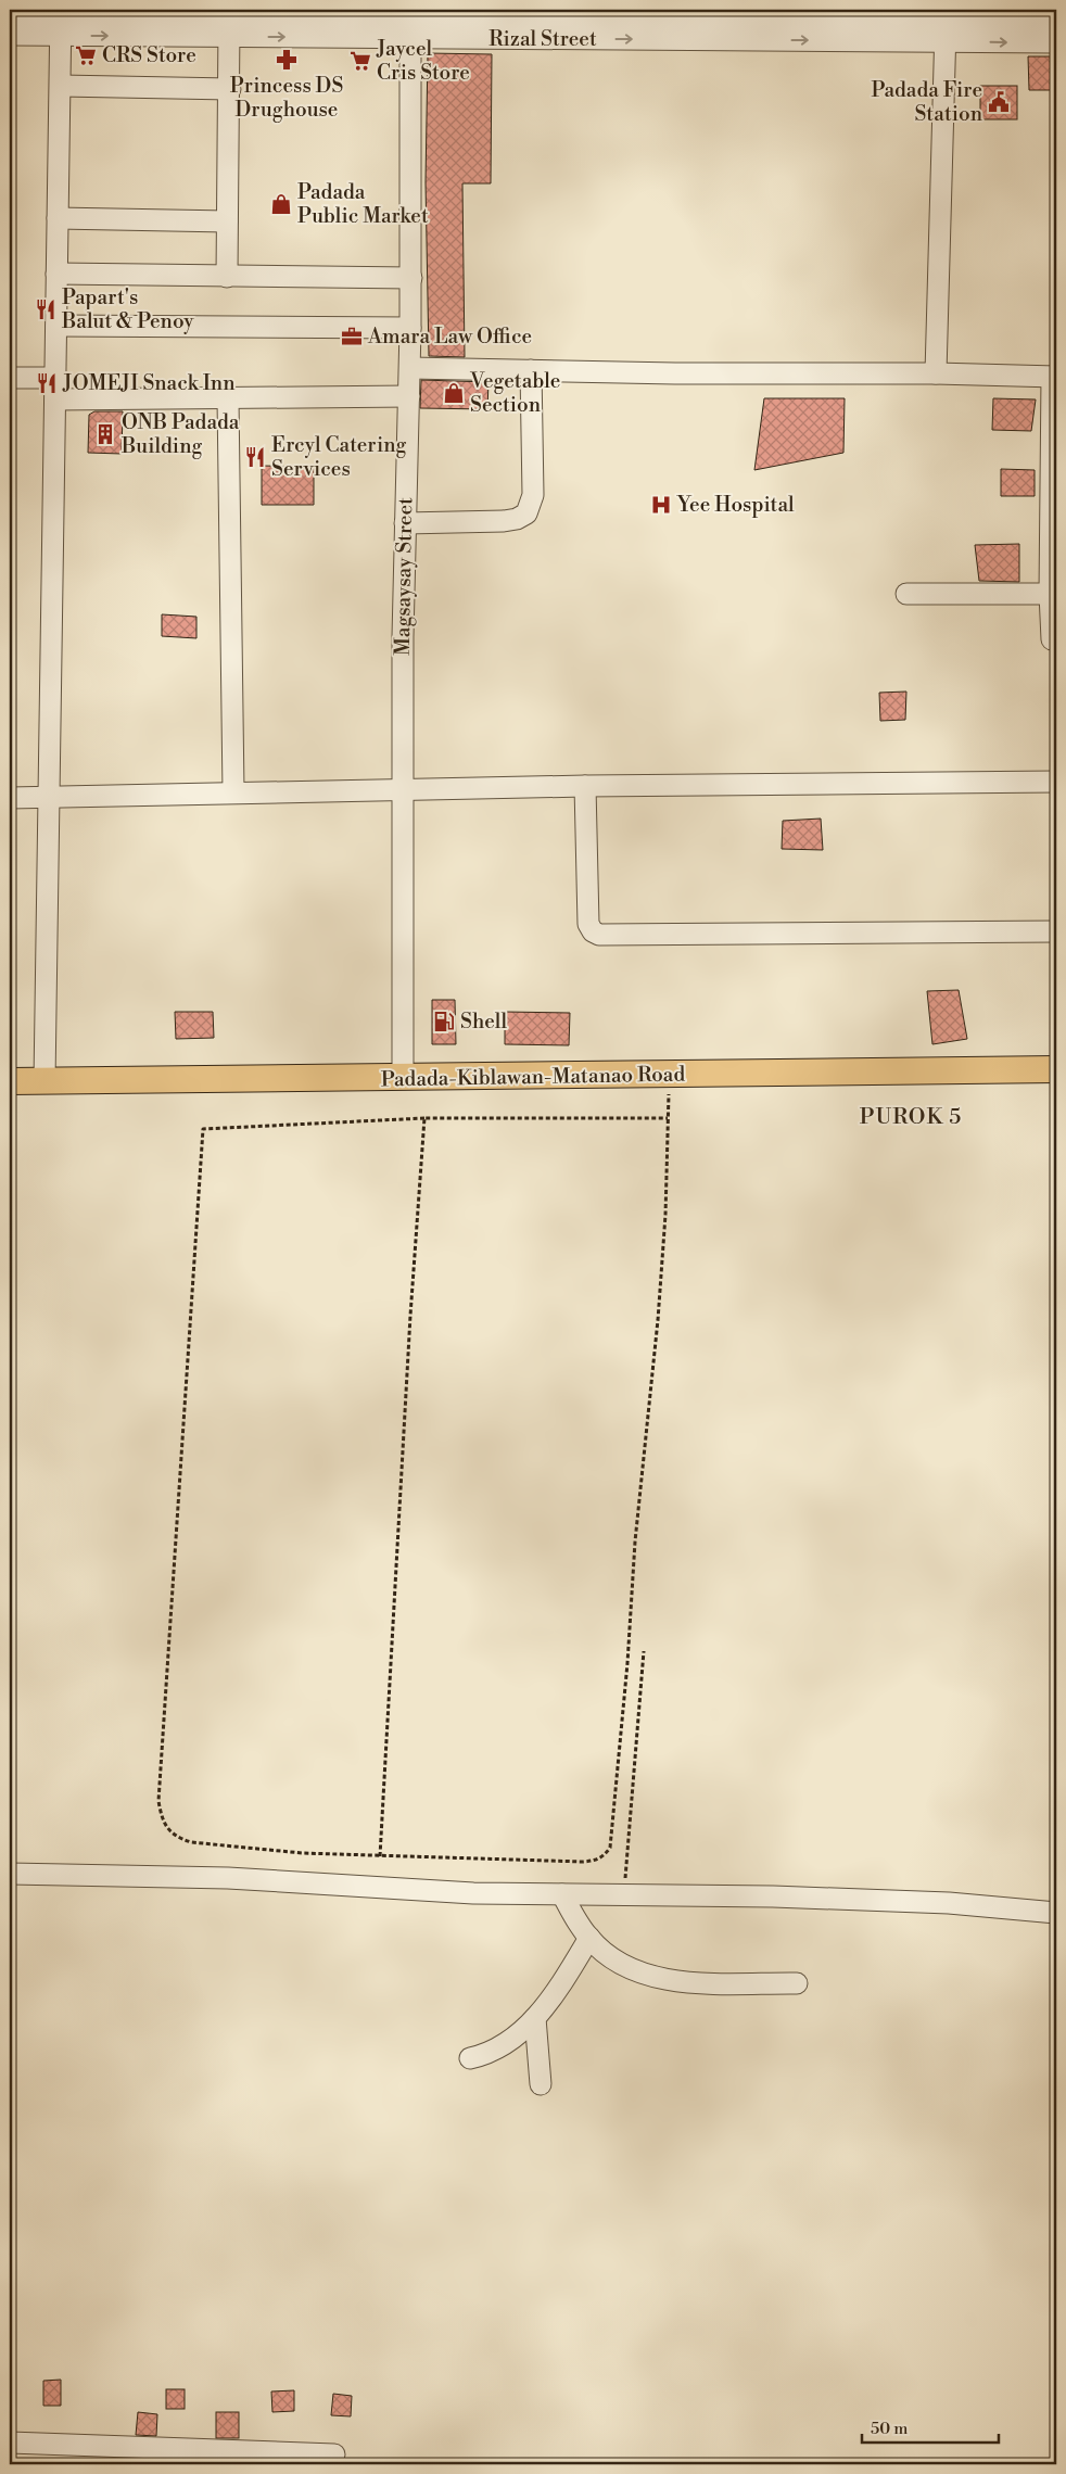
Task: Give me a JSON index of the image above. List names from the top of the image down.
{
  "streets": {
    "main road": ["Padada-Kiblawan-Matanao Road"],
    "street": ["Rizal Street", "Magsaysay Street"]
  },
  "crossings": [
    ["Rizal Street", "Magsaysay Street"],
    ["Magsaysay Street", "Padada-Kiblawan-Matanao Road"]
  ],
  "districts": ["PUROK 5"],
  "places": {
    "supermarket": ["CRS Store", "Jaycel Cris Store"],
    "pharmacy": ["Princess DS Drughouse"],
    "public building": ["Padada Fire Station"],
    "shop": ["Padada Public Market", "Vegetable Section"],
    "restaurant": ["Papart's Balut & Penoy", "JOMEJI Snack Inn", "Ercyl Catering Services"],
    "office": ["Amara Law Office"],
    "building": ["ONB Padada Building"],
    "hospital": ["Yee Hospital"],
    "fuel station": ["Shell"]
  },
  "scale_bar": "50 m"
}
